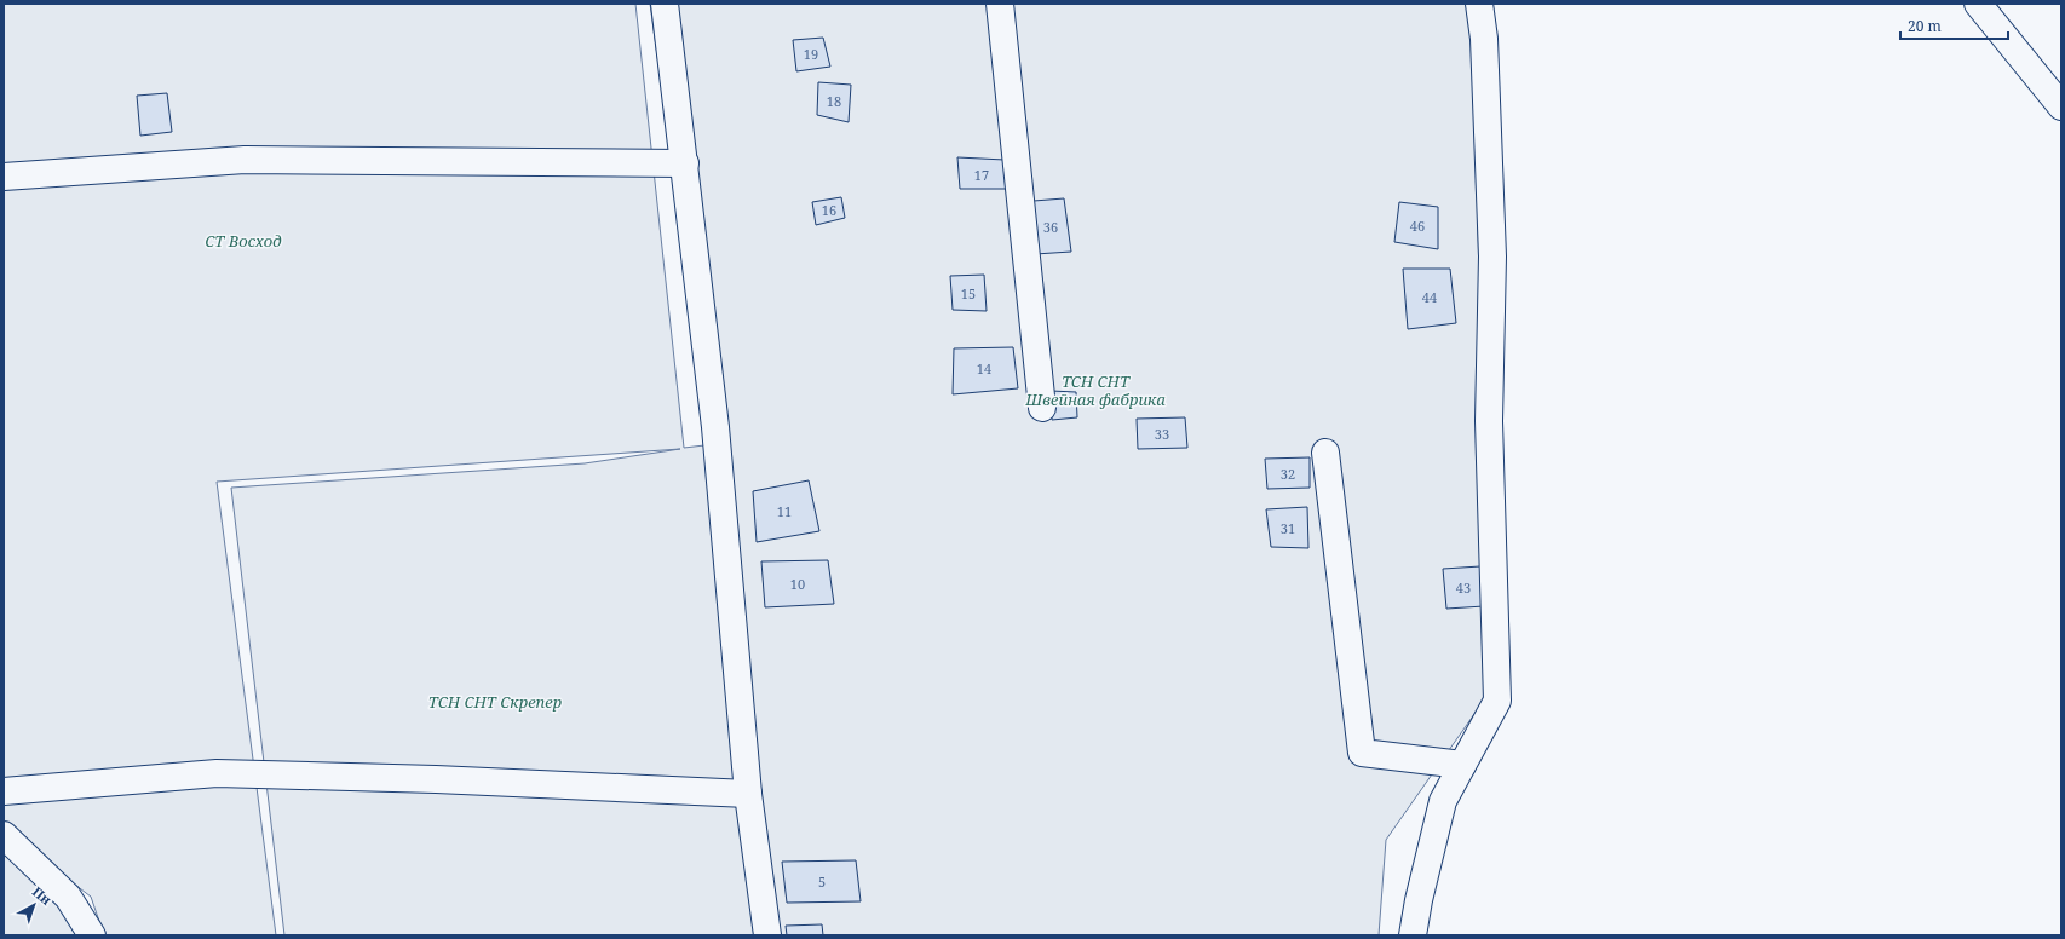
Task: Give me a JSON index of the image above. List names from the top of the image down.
{
  "parks": ["СТ Восход", "ТСН СНТ Швейная фабрика", "ТСН СНТ Скрепер"],
  "house_numbers": [
    "19",
    "18",
    "17",
    "16",
    "46",
    "36",
    "15",
    "44",
    "14",
    "33",
    "32",
    "11",
    "31",
    "10",
    "43",
    "5"
  ],
  "scale_bar": "20 m",
  "north": "top right"
}
